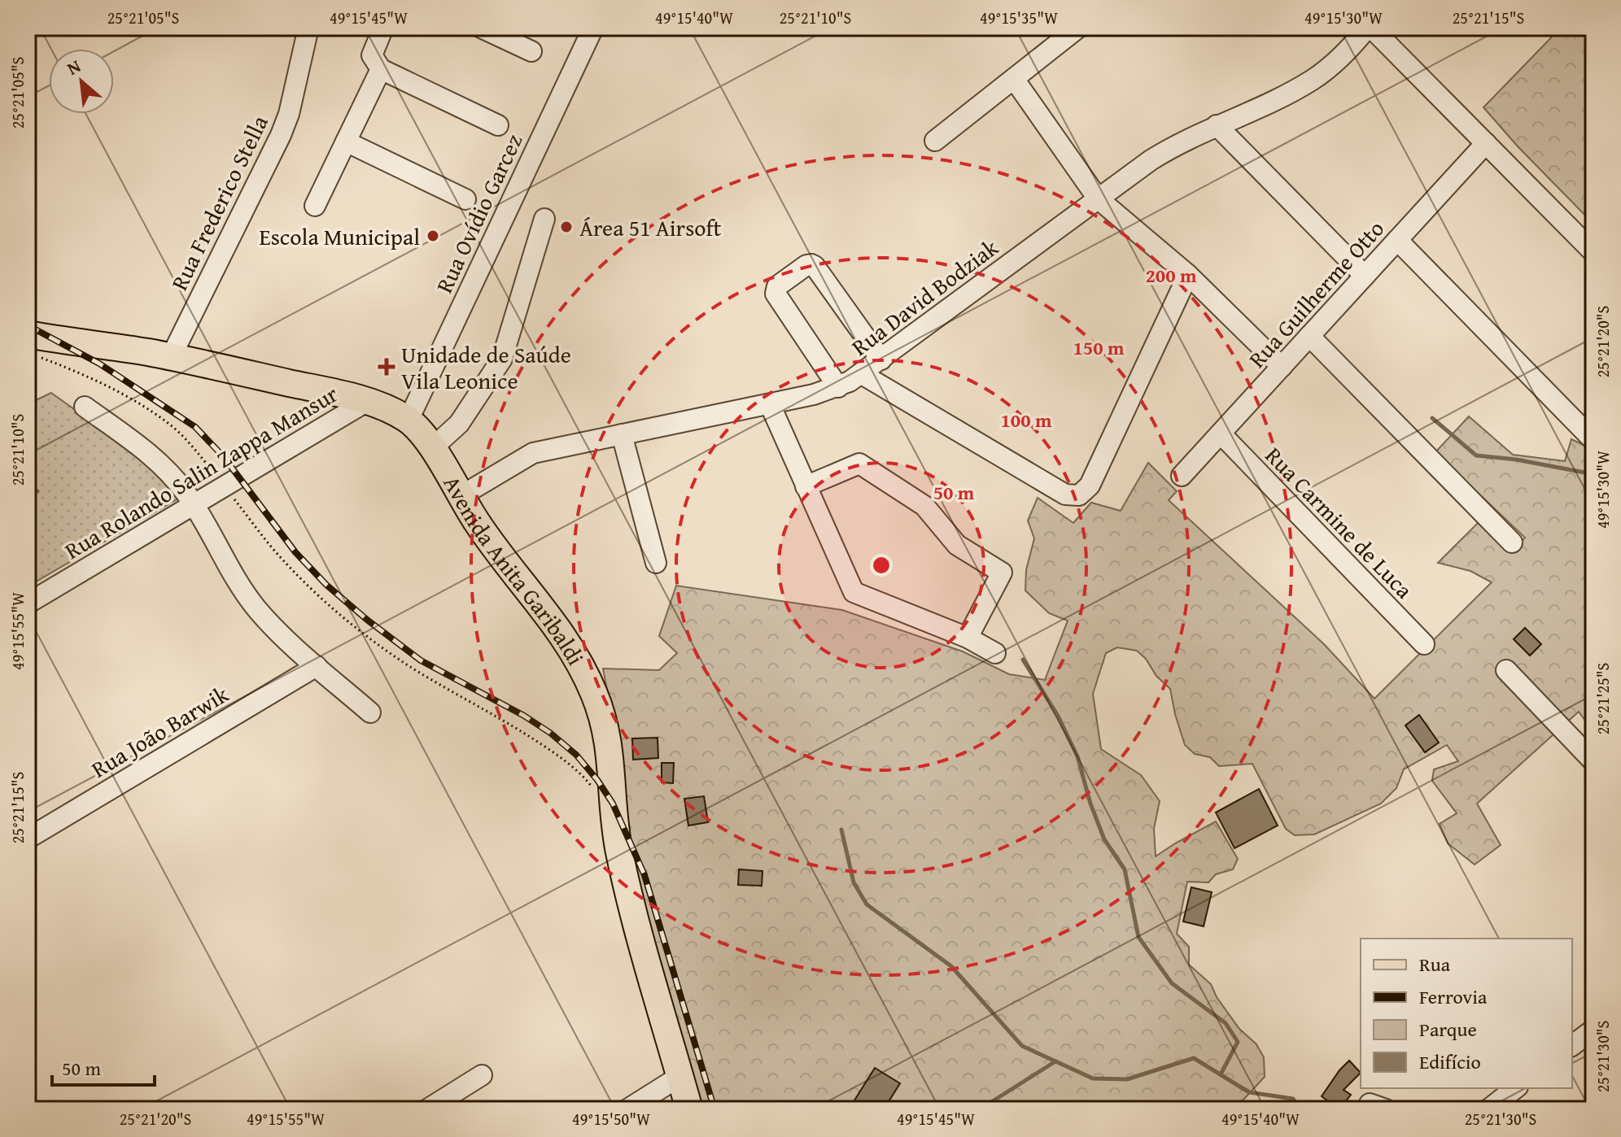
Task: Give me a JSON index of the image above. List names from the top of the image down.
{
  "streets": {
    "main road": ["Avenida Anita Garibaldi"],
    "street": [
      "Rua Frederico Stella",
      "Rua Ovídio Garcez",
      "Rua Guilherme Otto",
      "Rua David Bodziak",
      "Rua Rolando Salin Zappa Mansur",
      "Rua Carmine de Luca",
      "Rua João Barwik"
    ]
  },
  "crossings": [
    ["Rua Frederico Stella", "Avenida Anita Garibaldi"],
    ["Rua Ovídio Garcez", "Avenida Anita Garibaldi"],
    ["Rua Guilherme Otto", "Rua Carmine de Luca"],
    ["Rua David Bodziak", "Avenida Anita Garibaldi"],
    ["Rua Rolando Salin Zappa Mansur", "Avenida Anita Garibaldi"]
  ],
  "places": {
    "other": ["Área 51 Airsoft", "Escola Municipal"],
    "health": ["Unidade de Saúde Vila Leonice"]
  },
  "legend": [
    "Rua",
    "Ferrovia",
    "Parque",
    "Edifício"
  ],
  "scale_bar": "50 m",
  "north": "top left",
  "coordinates": [
    "25°21'05\"S",
    "49°15'45\"W",
    "49°15'40\"W",
    "25°21'10\"S",
    "49°15'35\"W",
    "49°15'30\"W",
    "25°21'15\"S",
    "25°21'20\"S",
    "49°15'55\"W",
    "25°21'25\"S",
    "25°21'30\"S",
    "49°15'50\"W"
  ],
  "rings": [
    "200 m",
    "150 m",
    "100 m",
    "50 m"
  ]
}
